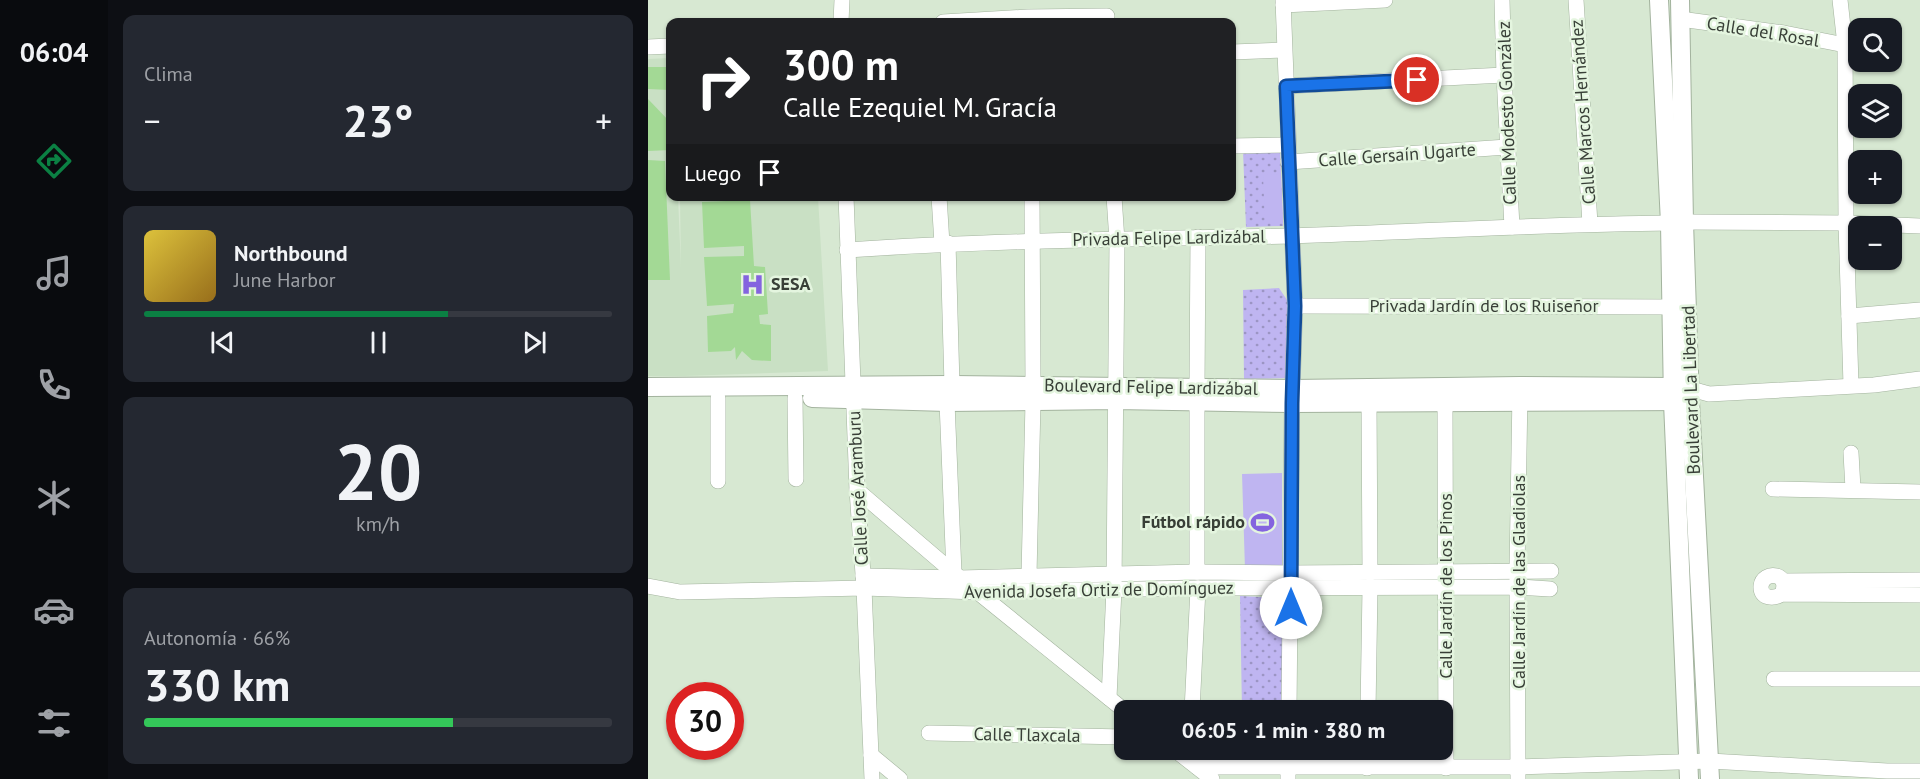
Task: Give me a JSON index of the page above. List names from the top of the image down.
{
  "streets": {
    "main road": ["Boulevard Felipe Lardizábal", "Boulevard La Libertad"],
    "street": [
      "Calle del Rosal",
      "Calle Marcos Hernández",
      "Calle Modesto González",
      "Calle Gersaín Ugarte",
      "Privada Felipe Lardizábal",
      "Privada Jardín de los Ruiseñor",
      "Calle José Aramburu",
      "Calle Jardín de las Gladiolas",
      "Calle Jardín de los Pinos",
      "Avenida Josefa Ortiz de Domínguez",
      "Calle Tlaxcala"
    ]
  },
  "crossings": [
    ["Calle del Rosal", "Boulevard La Libertad"],
    ["Calle Marcos Hernández", "Privada Felipe Lardizábal"],
    ["Calle Modesto González", "Calle Gersaín Ugarte"],
    ["Calle Modesto González", "Privada Felipe Lardizábal"],
    ["Privada Felipe Lardizábal", "Boulevard La Libertad"],
    ["Privada Felipe Lardizábal", "Calle José Aramburu"],
    ["Privada Jardín de los Ruiseñor", "Boulevard La Libertad"],
    ["Boulevard Felipe Lardizábal", "Boulevard La Libertad"],
    ["Boulevard Felipe Lardizábal", "Calle José Aramburu"],
    ["Boulevard Felipe Lardizábal", "Calle Jardín de las Gladiolas"],
    ["Boulevard Felipe Lardizábal", "Calle Jardín de los Pinos"],
    ["Calle José Aramburu", "Avenida Josefa Ortiz de Domínguez"],
    ["Calle Jardín de las Gladiolas", "Avenida Josefa Ortiz de Domínguez"],
    ["Calle Jardín de los Pinos", "Avenida Josefa Ortiz de Domínguez"]
  ],
  "places": {
    "hospital": ["SESA"],
    "sports": ["Fútbol rápido"]
  },
  "page": {
    "tabs": "06:04",
    "tile": [
      "Clima",
      ["20", "km/h"],
      ["Autonomía · 66%", "330 km"]
    ],
    "map_buttons": ["+", "−"],
    "turn": ["300 m", "Calle Ezequiel M. Gracía"],
    "heat": ["−", "23°", "+"],
    "then": "Luego",
    "song": ["Northbound", "June Harbor"],
    "limit": "30",
    "trip": "06:05 · 1 min · 380 m"
  }
}
